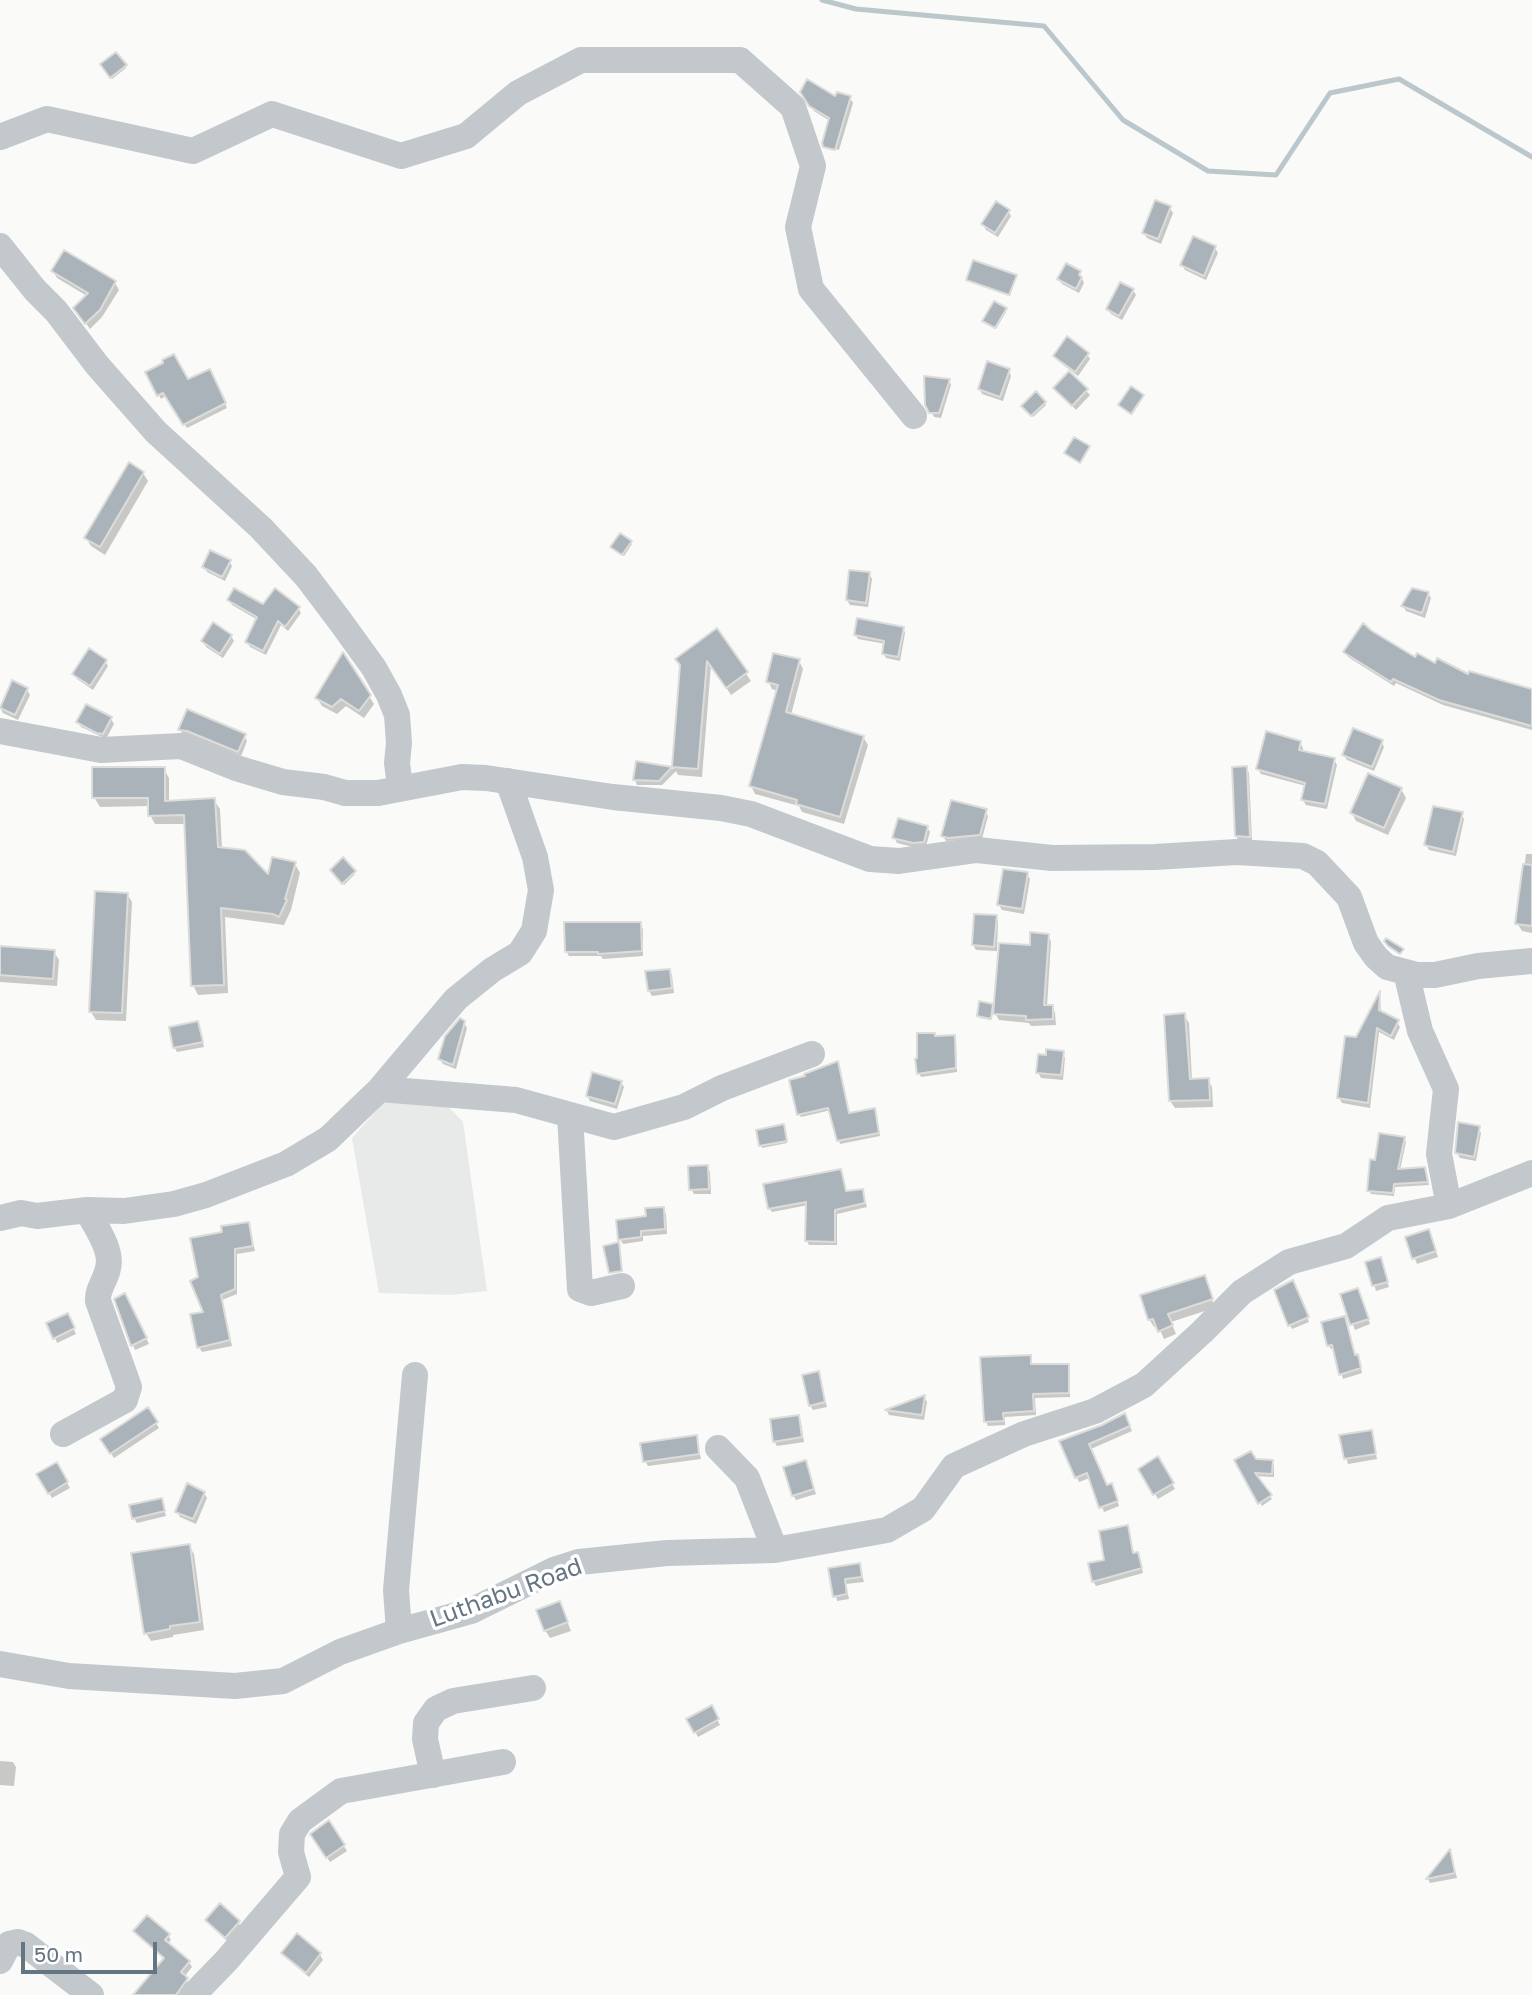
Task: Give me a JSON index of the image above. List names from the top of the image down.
{
  "streets": {
    "street": ["Luthabu Road"]
  },
  "scale_bar": "50 m"
}
